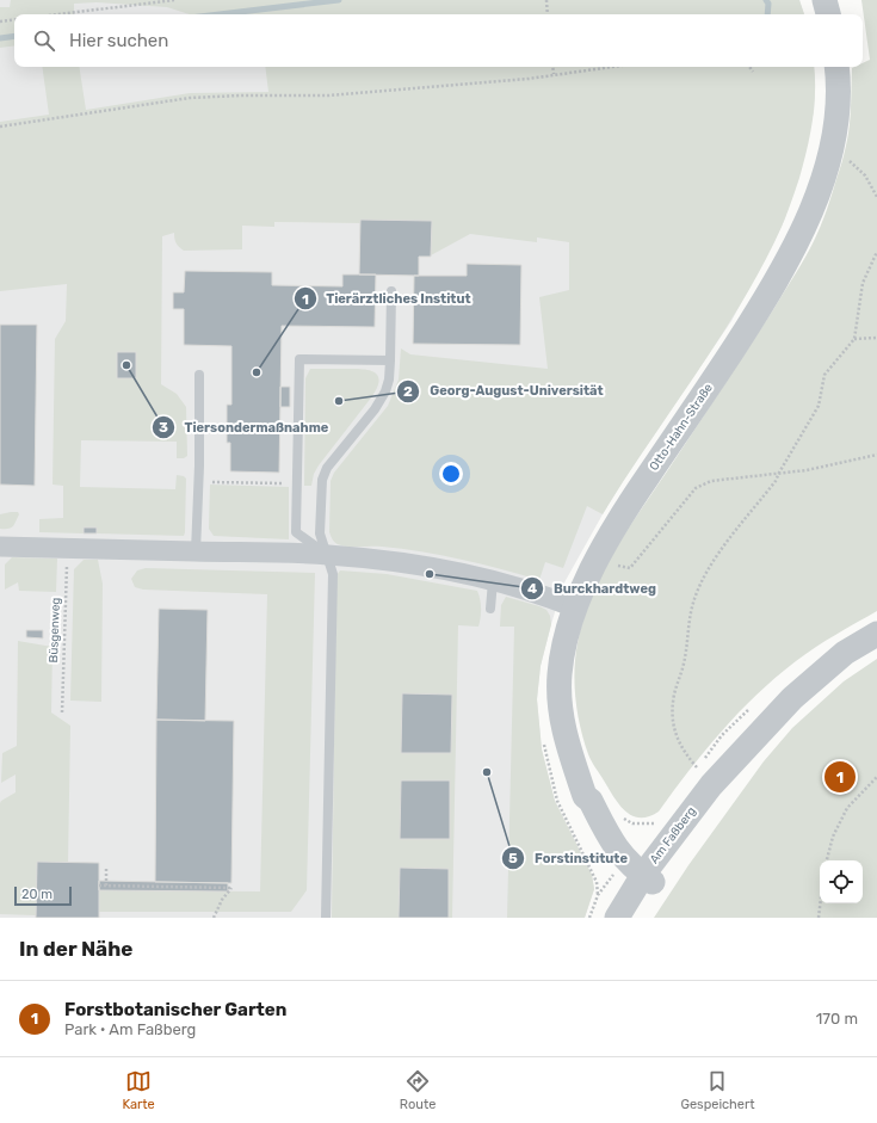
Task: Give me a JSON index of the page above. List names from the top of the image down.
{
  "streets": {
    "street": ["Otto-Hahn-Straße", "Am Faßberg"],
    "path": ["Büsgenweg"]
  },
  "crossings": [
    ["Otto-Hahn-Straße", "Am Faßberg"]
  ],
  "places": [
    "Tiersondermaßnahme",
    "Tierärztliches Institut",
    "Georg-August-Universität",
    "Burckhardtweg",
    "Forstinstitute"
  ],
  "scale_bar": "20 m",
  "page": {
    "search": "Hier suchen",
    "pins": "1",
    "scale": "20 m",
    "heading": "In der Nähe",
    "list": [
      {
        "mark": "1",
        "name": "Forstbotanischer Garten",
        "note": "Park · Am Faßberg",
        "value": "170 m"
      }
    ],
    "nav": ["Karte", "Route", "Gespeichert"]
  }
}
